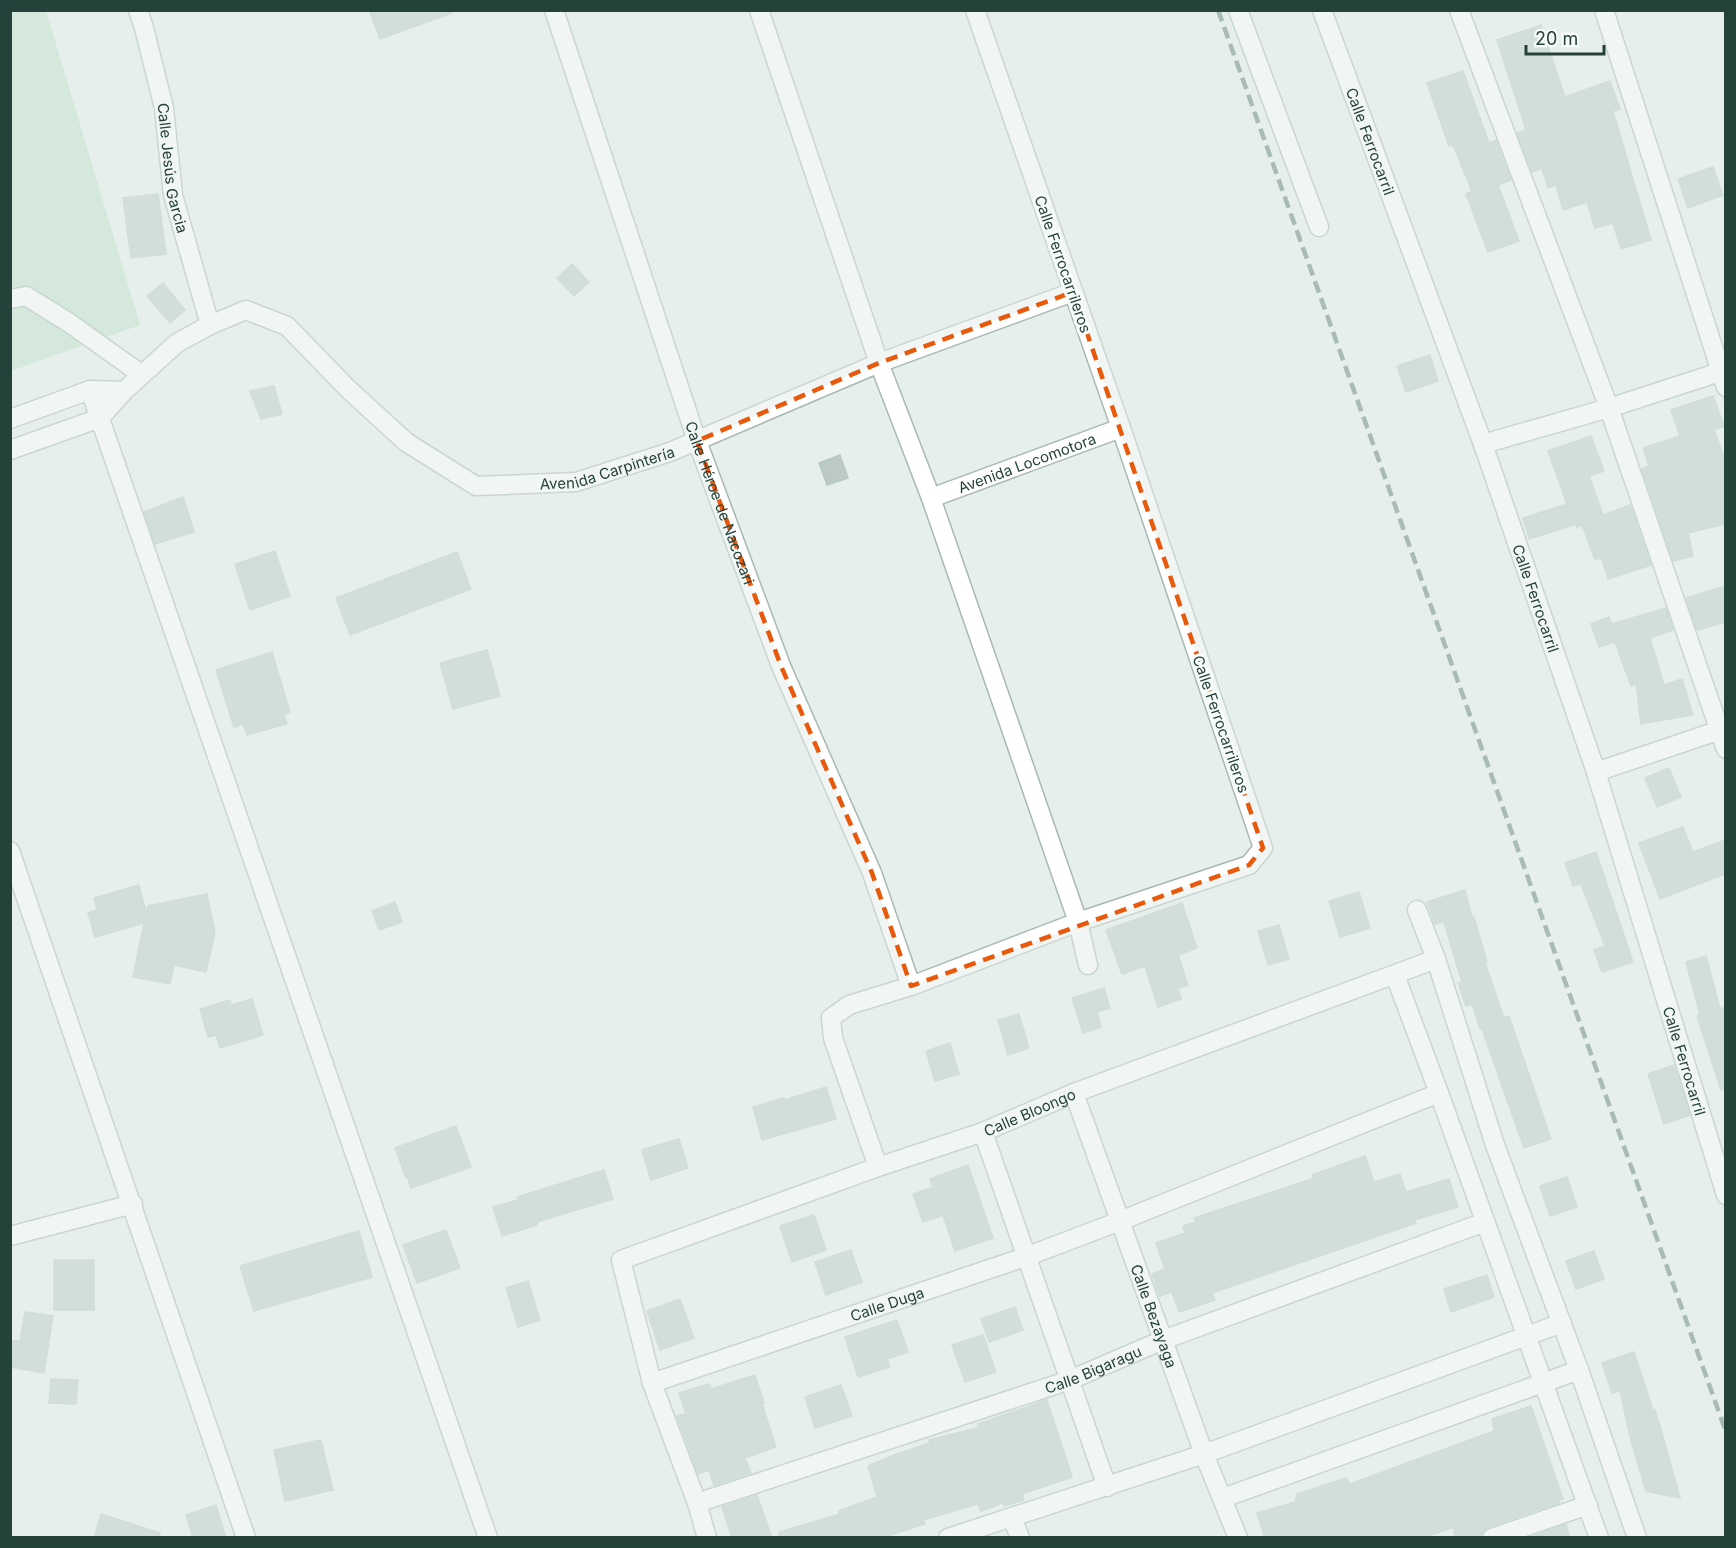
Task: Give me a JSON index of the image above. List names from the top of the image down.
{
  "streets": {
    "street": [
      "Calle Ferrocarril",
      "Calle Jesús Garcia",
      "Calle Ferrocarrileros",
      "Avenida Locomotora",
      "Avenida Carpintería",
      "Calle Héroe de Nacozari",
      "Calle Bloongo",
      "Calle Duga",
      "Calle Bezayaga",
      "Calle Bigaragu"
    ]
  },
  "crossings": [
    ["Calle Jesús Garcia", "Avenida Carpintería"],
    ["Calle Ferrocarrileros", "Avenida Locomotora"],
    ["Calle Ferrocarrileros", "Avenida Carpintería"],
    ["Calle Ferrocarrileros", "Calle Héroe de Nacozari"],
    ["Calle Ferrocarrileros", "Calle Bloongo"],
    ["Avenida Carpintería", "Calle Héroe de Nacozari"],
    ["Calle Bloongo", "Calle Duga"],
    ["Calle Bloongo", "Calle Bezayaga"],
    ["Calle Duga", "Calle Bezayaga"],
    ["Calle Bezayaga", "Calle Bigaragu"]
  ],
  "scale_bar": "20 m"
}
